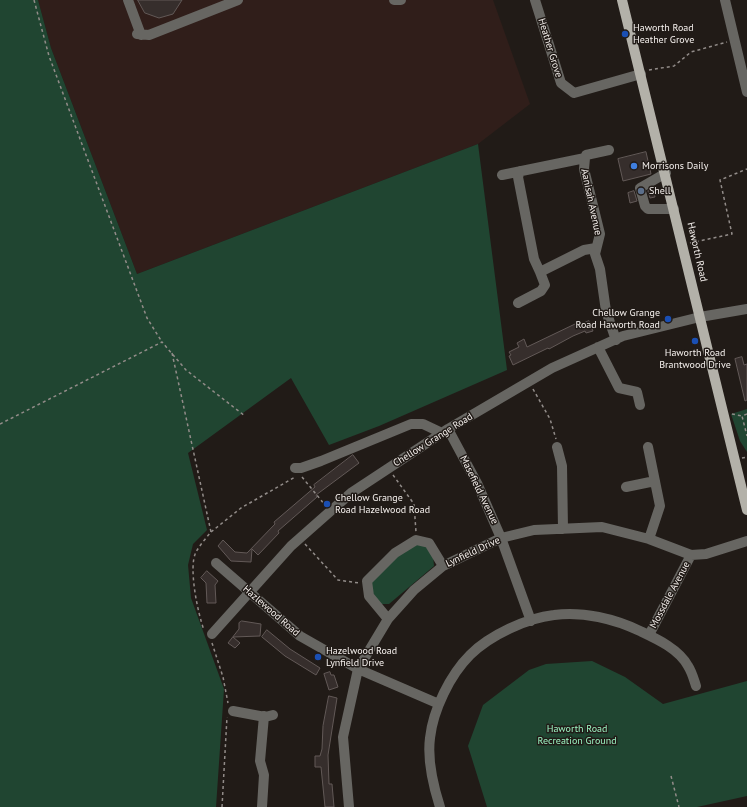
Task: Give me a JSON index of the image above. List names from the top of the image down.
{
  "streets": {
    "main road": ["Haworth Road"],
    "street": [
      "Heather Grove",
      "Aanisah Avenue",
      "Chellow Grange Road",
      "Masefield Avenue",
      "Lynfield Drive",
      "Mossdale Avenue",
      "Hazlewood Road"
    ]
  },
  "crossings": [
    ["Heather Grove", "Haworth Road"],
    ["Aanisah Avenue", "Chellow Grange Road"],
    ["Haworth Road", "Chellow Grange Road"],
    ["Chellow Grange Road", "Masefield Avenue"],
    ["Chellow Grange Road", "Hazlewood Road"],
    ["Masefield Avenue", "Lynfield Drive"],
    ["Lynfield Drive", "Mossdale Avenue"],
    ["Lynfield Drive", "Hazlewood Road"]
  ],
  "parks": ["Haworth Road Recreation Ground"],
  "places": [
    "Haworth Road Heather Grove",
    "Morrisons Daily",
    "Shell",
    "Chellow Grange Road Haworth Road",
    "Haworth Road Brantwood Drive",
    "Chellow Grange Road Hazelwood Road",
    "Hazelwood Road Lynfield Drive"
  ]
}
